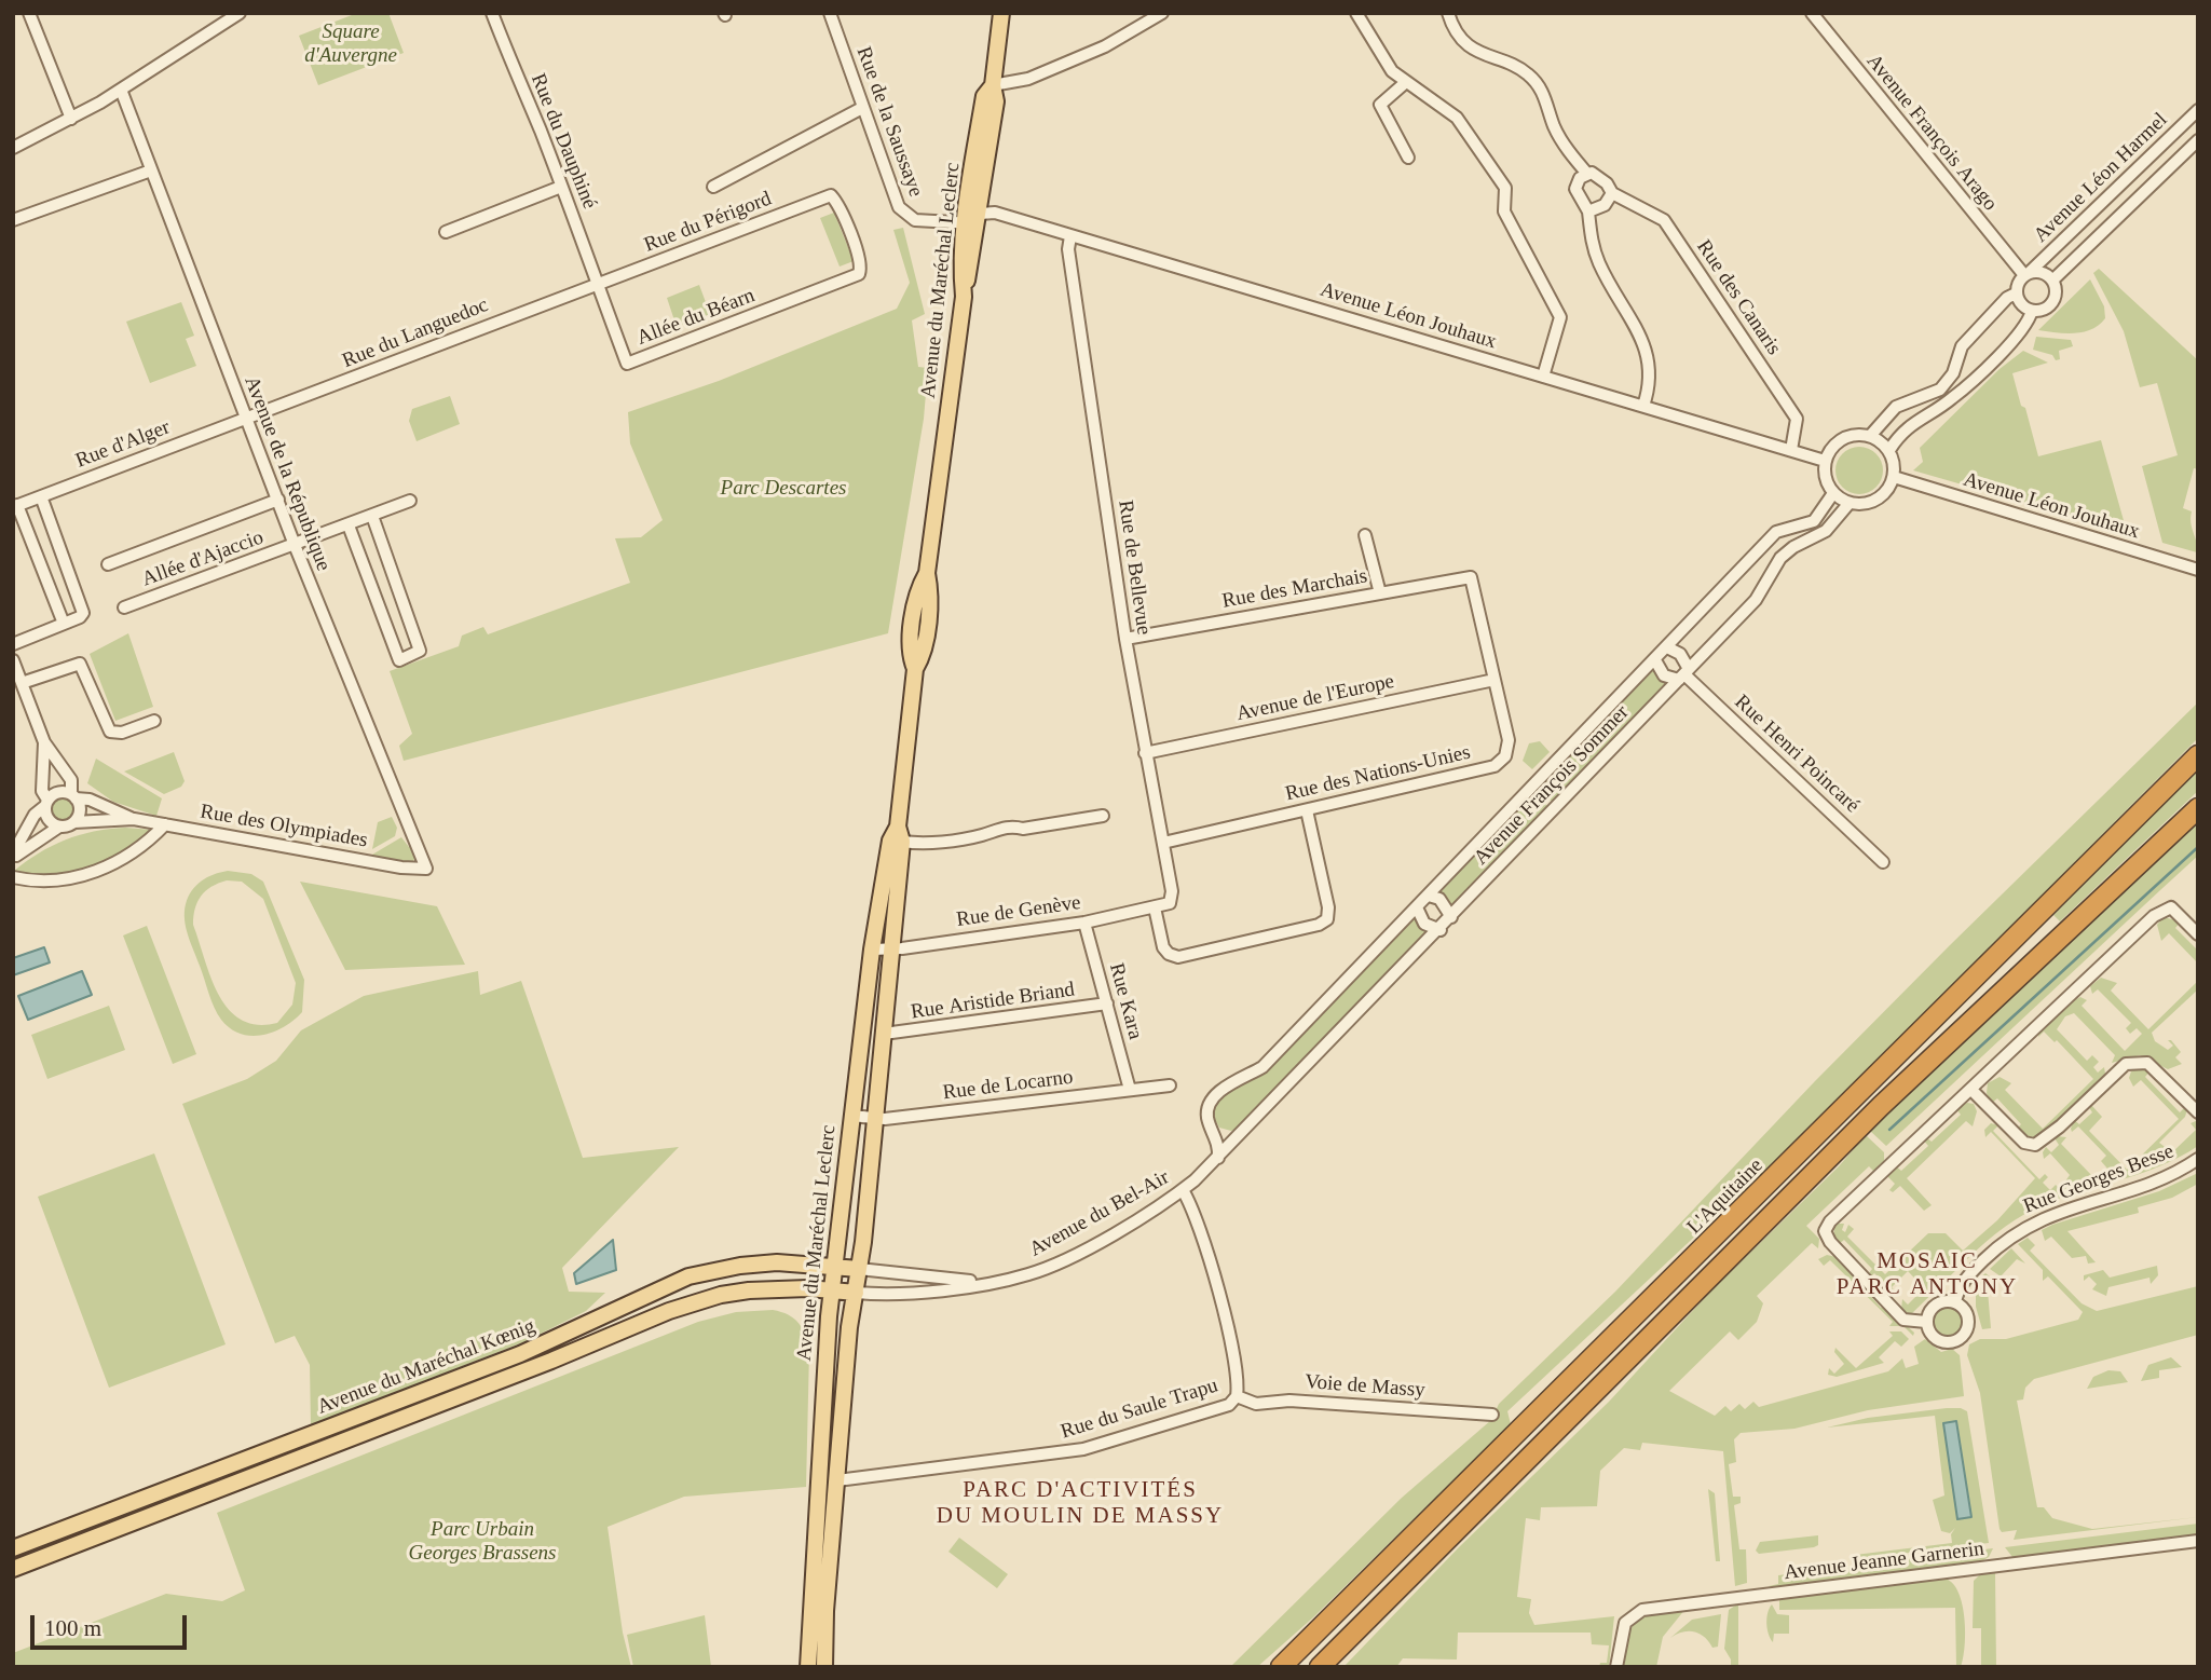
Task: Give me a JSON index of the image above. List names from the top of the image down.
{
  "streets": {
    "highway": ["L'Aquitaine"],
    "main road": ["Avenue du Maréchal Leclerc", "Avenue du Maréchal Kœnig"],
    "street": [
      "Rue de la Saussaye",
      "Avenue François Arago",
      "Rue du Dauphiné",
      "Avenue Léon Harmel",
      "Rue du Périgord",
      "Rue des Canaris",
      "Avenue Léon Jouhaux",
      "Allée du Béarn",
      "Rue du Languedoc",
      "Rue d'Alger",
      "Avenue de la République",
      "Allée d'Ajaccio",
      "Rue de Bellevue",
      "Rue des Marchais",
      "Avenue de l'Europe",
      "Rue Henri Poincaré",
      "Rue des Nations-Unies",
      "Avenue François Sommer",
      "Rue des Olympiades",
      "Rue de Genève",
      "Rue Aristide Briand",
      "Rue Kara",
      "Rue de Locarno",
      "Rue Georges Besse",
      "Avenue du Bel-Air",
      "Voie de Massy",
      "Rue du Saule Trapu",
      "Avenue Jeanne Garnerin"
    ]
  },
  "crossings": [
    ["Rue de la Saussaye", "Avenue du Maréchal Leclerc"],
    ["Rue de la Saussaye", "Avenue Léon Jouhaux"],
    ["Avenue François Arago", "Avenue Léon Harmel"],
    ["Rue du Dauphiné", "Rue du Périgord"],
    ["Rue du Dauphiné", "Allée du Béarn"],
    ["Rue du Dauphiné", "Rue du Languedoc"],
    ["Rue du Périgord", "Allée du Béarn"],
    ["Rue du Périgord", "Rue du Languedoc"],
    ["Avenue du Maréchal Leclerc", "Avenue Léon Jouhaux"],
    ["Avenue du Maréchal Leclerc", "Rue de Genève"],
    ["Avenue du Maréchal Leclerc", "Rue Aristide Briand"],
    ["Avenue du Maréchal Leclerc", "Rue de Locarno"],
    ["Avenue du Maréchal Leclerc", "Avenue du Bel-Air"],
    ["Avenue du Maréchal Leclerc", "Avenue du Maréchal Kœnig"],
    ["Avenue du Maréchal Leclerc", "Rue du Saule Trapu"],
    ["Rue des Canaris", "Avenue Léon Jouhaux"],
    ["Avenue Léon Jouhaux", "Rue de Bellevue"],
    ["Avenue Léon Jouhaux", "Avenue François Sommer"],
    ["Allée du Béarn", "Rue du Languedoc"],
    ["Rue du Languedoc", "Rue d'Alger"],
    ["Rue du Languedoc", "Avenue de la République"],
    ["Rue d'Alger", "Avenue de la République"],
    ["Avenue de la République", "Allée d'Ajaccio"],
    ["Avenue de la République", "Rue des Olympiades"],
    ["Rue de Bellevue", "Rue des Marchais"],
    ["Rue de Bellevue", "Avenue de l'Europe"],
    ["Rue de Bellevue", "Rue des Nations-Unies"],
    ["Rue de Bellevue", "Rue de Genève"],
    ["Rue des Marchais", "Rue des Nations-Unies"],
    ["Avenue de l'Europe", "Rue des Nations-Unies"],
    ["Rue Henri Poincaré", "Avenue François Sommer"],
    ["Rue de Genève", "Rue Kara"],
    ["Rue Aristide Briand", "Rue Kara"],
    ["Rue Kara", "Rue de Locarno"],
    ["Avenue du Bel-Air", "Avenue du Maréchal Kœnig"],
    ["Avenue du Bel-Air", "Rue du Saule Trapu"],
    ["Voie de Massy", "Rue du Saule Trapu"]
  ],
  "districts": ["MOSAIC PARC ANTONY", "PARC D'ACTIVITÉS DU MOULIN DE MASSY"],
  "parks": ["Square d'Auvergne", "Parc Descartes", "Parc Urbain Georges Brassens"],
  "scale_bar": "100 m"
}
